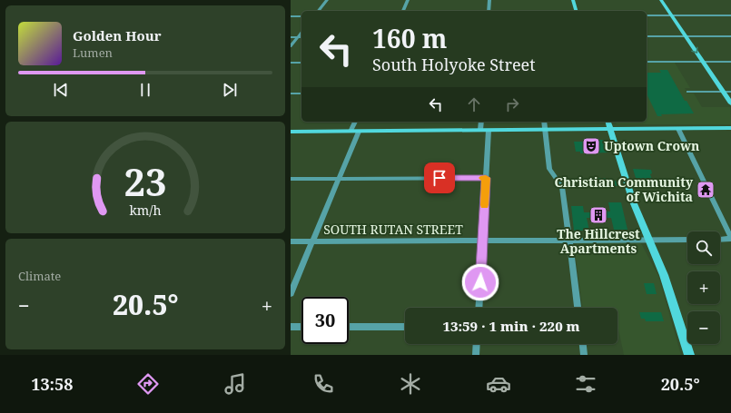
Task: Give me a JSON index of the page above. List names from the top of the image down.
{
  "streets": {
    "street": ["SOUTH RUTAN STREET"]
  },
  "places": {
    "theatre": ["Uptown Crown"],
    "temple": ["Christian Community of Wichita"],
    "building": ["The Hillcrest Apartments"]
  },
  "page": {
    "turn": ["160 m", "South Holyoke Street"],
    "song": ["Golden Hour", "Lumen"],
    "map_buttons": ["+", "−"],
    "tile": "Climate",
    "heat": ["−", "20.5°", "+"],
    "limit": "30",
    "trip": "13:59 · 1 min · 220 m",
    "tabs": ["13:58", "20.5°"],
    "gauge": ["23", "km/h"]
  }
}
